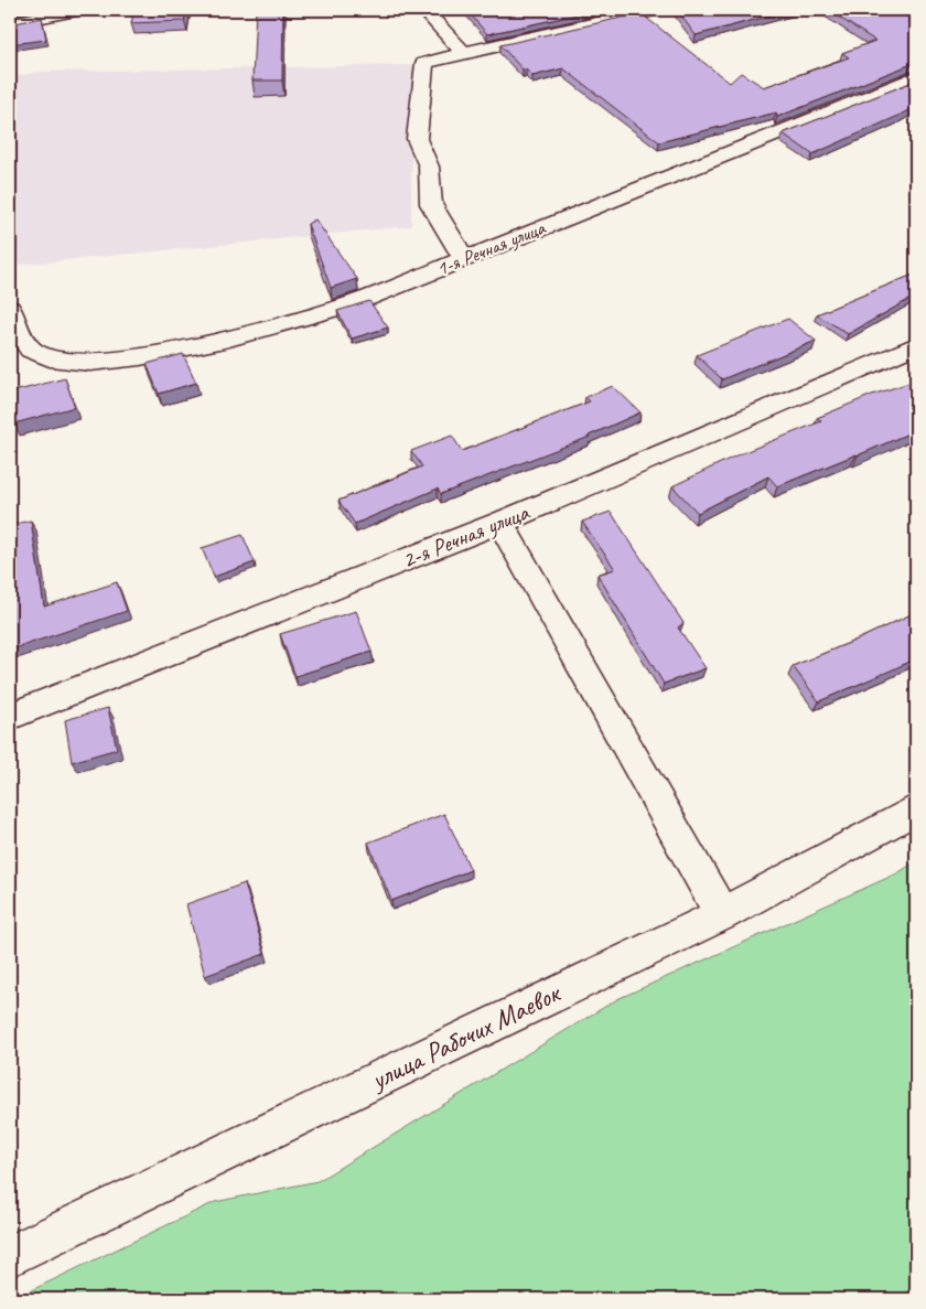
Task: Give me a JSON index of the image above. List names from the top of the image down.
{
  "streets": {
    "street": ["1-я Речная улица", "2-я Речная улица", "улица Рабочих Маевок"]
  }
}
